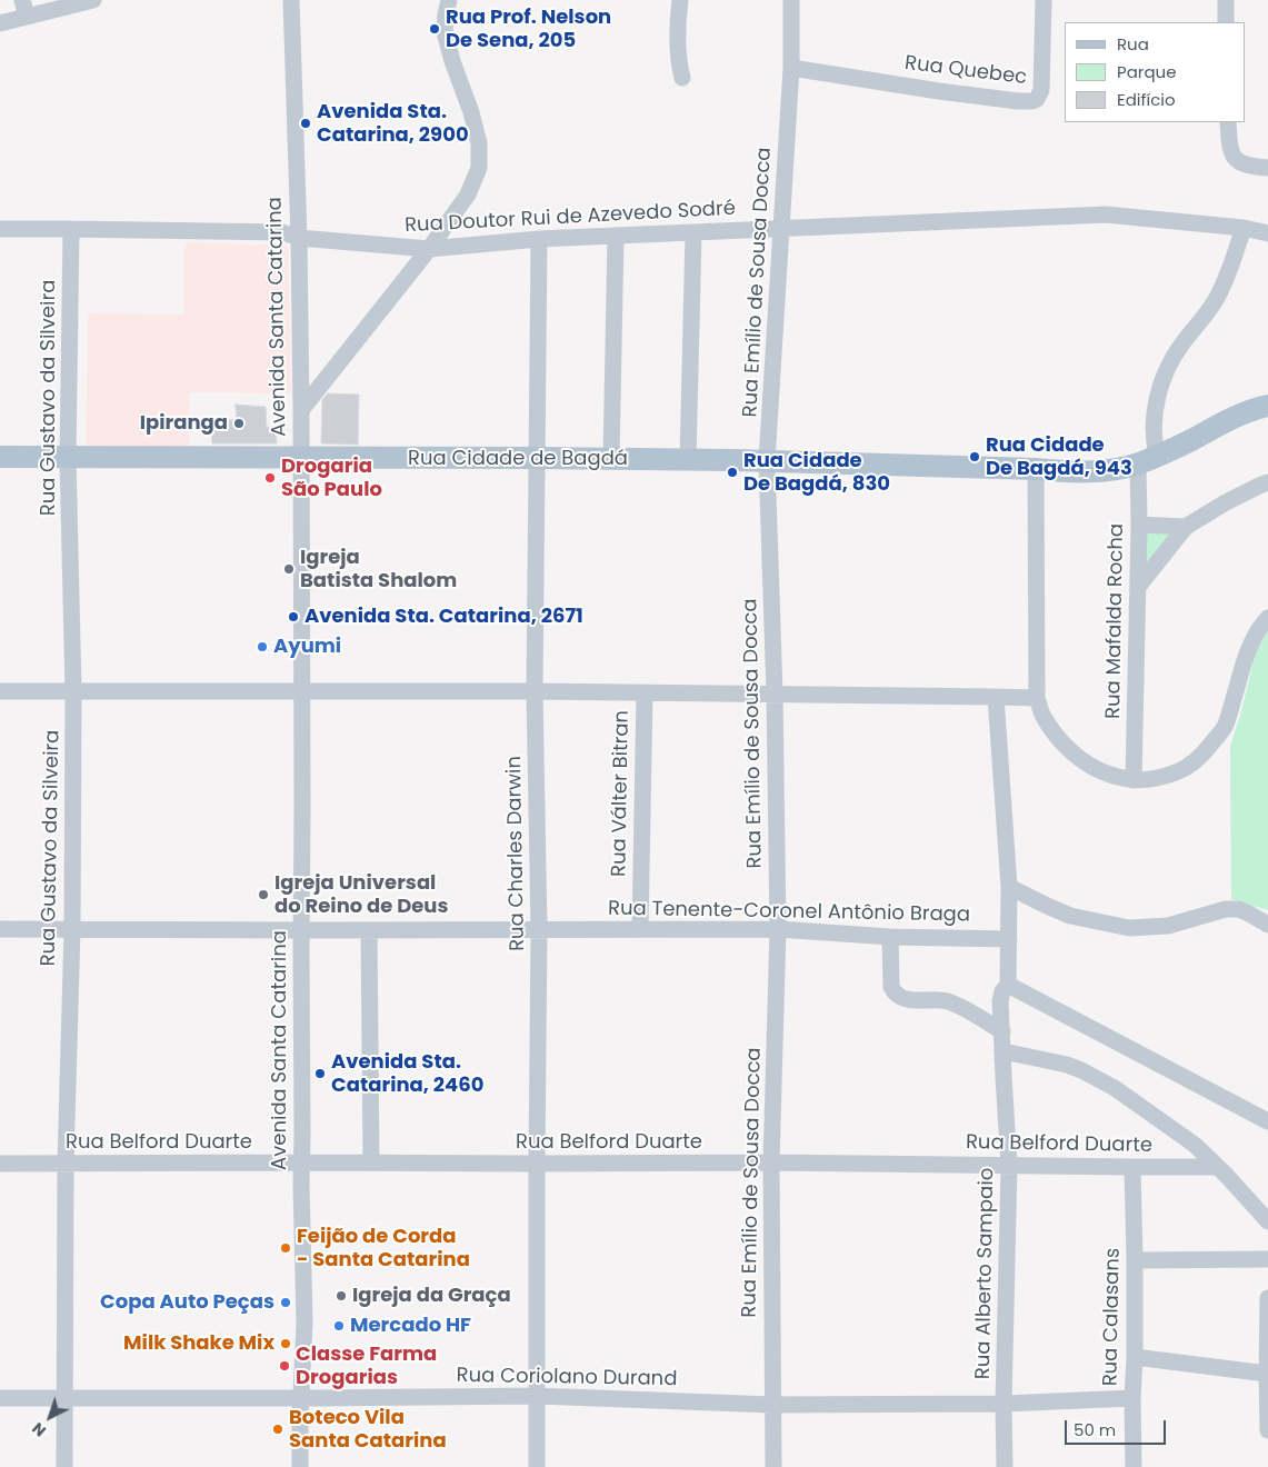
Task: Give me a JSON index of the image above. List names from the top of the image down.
{
  "streets": {
    "main road": ["Rua Cidade de Bagdá"],
    "street": [
      "Rua Quebec",
      "Rua Doutor Rui de Azevedo Sodré",
      "Rua Emílio de Sousa Docca",
      "Avenida Santa Catarina",
      "Rua Gustavo da Silveira",
      "Rua Mafalda Rocha",
      "Rua Válter Bitran",
      "Rua Charles Darwin",
      "Rua Tenente-Coronel Antônio Braga",
      "Rua Belford Duarte",
      "Rua Alberto Sampaio",
      "Rua Calasans",
      "Rua Coriolano Durand"
    ]
  },
  "crossings": [
    ["Rua Quebec", "Rua Emílio de Sousa Docca"],
    ["Rua Doutor Rui de Azevedo Sodré", "Rua Emílio de Sousa Docca"],
    ["Rua Doutor Rui de Azevedo Sodré", "Avenida Santa Catarina"],
    ["Rua Doutor Rui de Azevedo Sodré", "Rua Gustavo da Silveira"],
    ["Rua Doutor Rui de Azevedo Sodré", "Rua Mafalda Rocha"],
    ["Rua Doutor Rui de Azevedo Sodré", "Rua Charles Darwin"],
    ["Rua Emílio de Sousa Docca", "Rua Cidade de Bagdá"],
    ["Rua Emílio de Sousa Docca", "Rua Tenente-Coronel Antônio Braga"],
    ["Rua Emílio de Sousa Docca", "Rua Belford Duarte"],
    ["Rua Emílio de Sousa Docca", "Rua Coriolano Durand"],
    ["Avenida Santa Catarina", "Rua Cidade de Bagdá"],
    ["Avenida Santa Catarina", "Rua Tenente-Coronel Antônio Braga"],
    ["Avenida Santa Catarina", "Rua Belford Duarte"],
    ["Avenida Santa Catarina", "Rua Coriolano Durand"],
    ["Rua Gustavo da Silveira", "Rua Cidade de Bagdá"],
    ["Rua Gustavo da Silveira", "Rua Tenente-Coronel Antônio Braga"],
    ["Rua Gustavo da Silveira", "Rua Belford Duarte"],
    ["Rua Gustavo da Silveira", "Rua Coriolano Durand"],
    ["Rua Cidade de Bagdá", "Rua Mafalda Rocha"],
    ["Rua Cidade de Bagdá", "Rua Charles Darwin"],
    ["Rua Válter Bitran", "Rua Tenente-Coronel Antônio Braga"],
    ["Rua Charles Darwin", "Rua Tenente-Coronel Antônio Braga"],
    ["Rua Charles Darwin", "Rua Belford Duarte"],
    ["Rua Charles Darwin", "Rua Coriolano Durand"],
    ["Rua Tenente-Coronel Antônio Braga", "Rua Alberto Sampaio"],
    ["Rua Belford Duarte", "Rua Alberto Sampaio"],
    ["Rua Belford Duarte", "Rua Calasans"],
    ["Rua Alberto Sampaio", "Rua Coriolano Durand"],
    ["Rua Calasans", "Rua Coriolano Durand"]
  ],
  "places": [
    "Rua Prof. Nelson De Sena, 205",
    "Avenida Sta. Catarina, 2900",
    "Ipiranga",
    "Rua Cidade De Bagdá, 943",
    "Rua Cidade De Bagdá, 830",
    "Drogaria São Paulo",
    "Igreja Batista Shalom",
    "Avenida Sta. Catarina, 2671",
    "Ayumi",
    "Igreja Universal do Reino de Deus",
    "Avenida Sta. Catarina, 2460",
    "Feijão de Corda - Santa Catarina",
    "Igreja da Graça",
    "Copa Auto Peças",
    "Mercado HF",
    "Milk Shake Mix",
    "Classe Farma Drogarias",
    "Boteco Vila Santa Catarina"
  ],
  "legend": ["Rua", "Parque", "Edifício"],
  "scale_bar": "50 m",
  "north": "bottom left"
}
